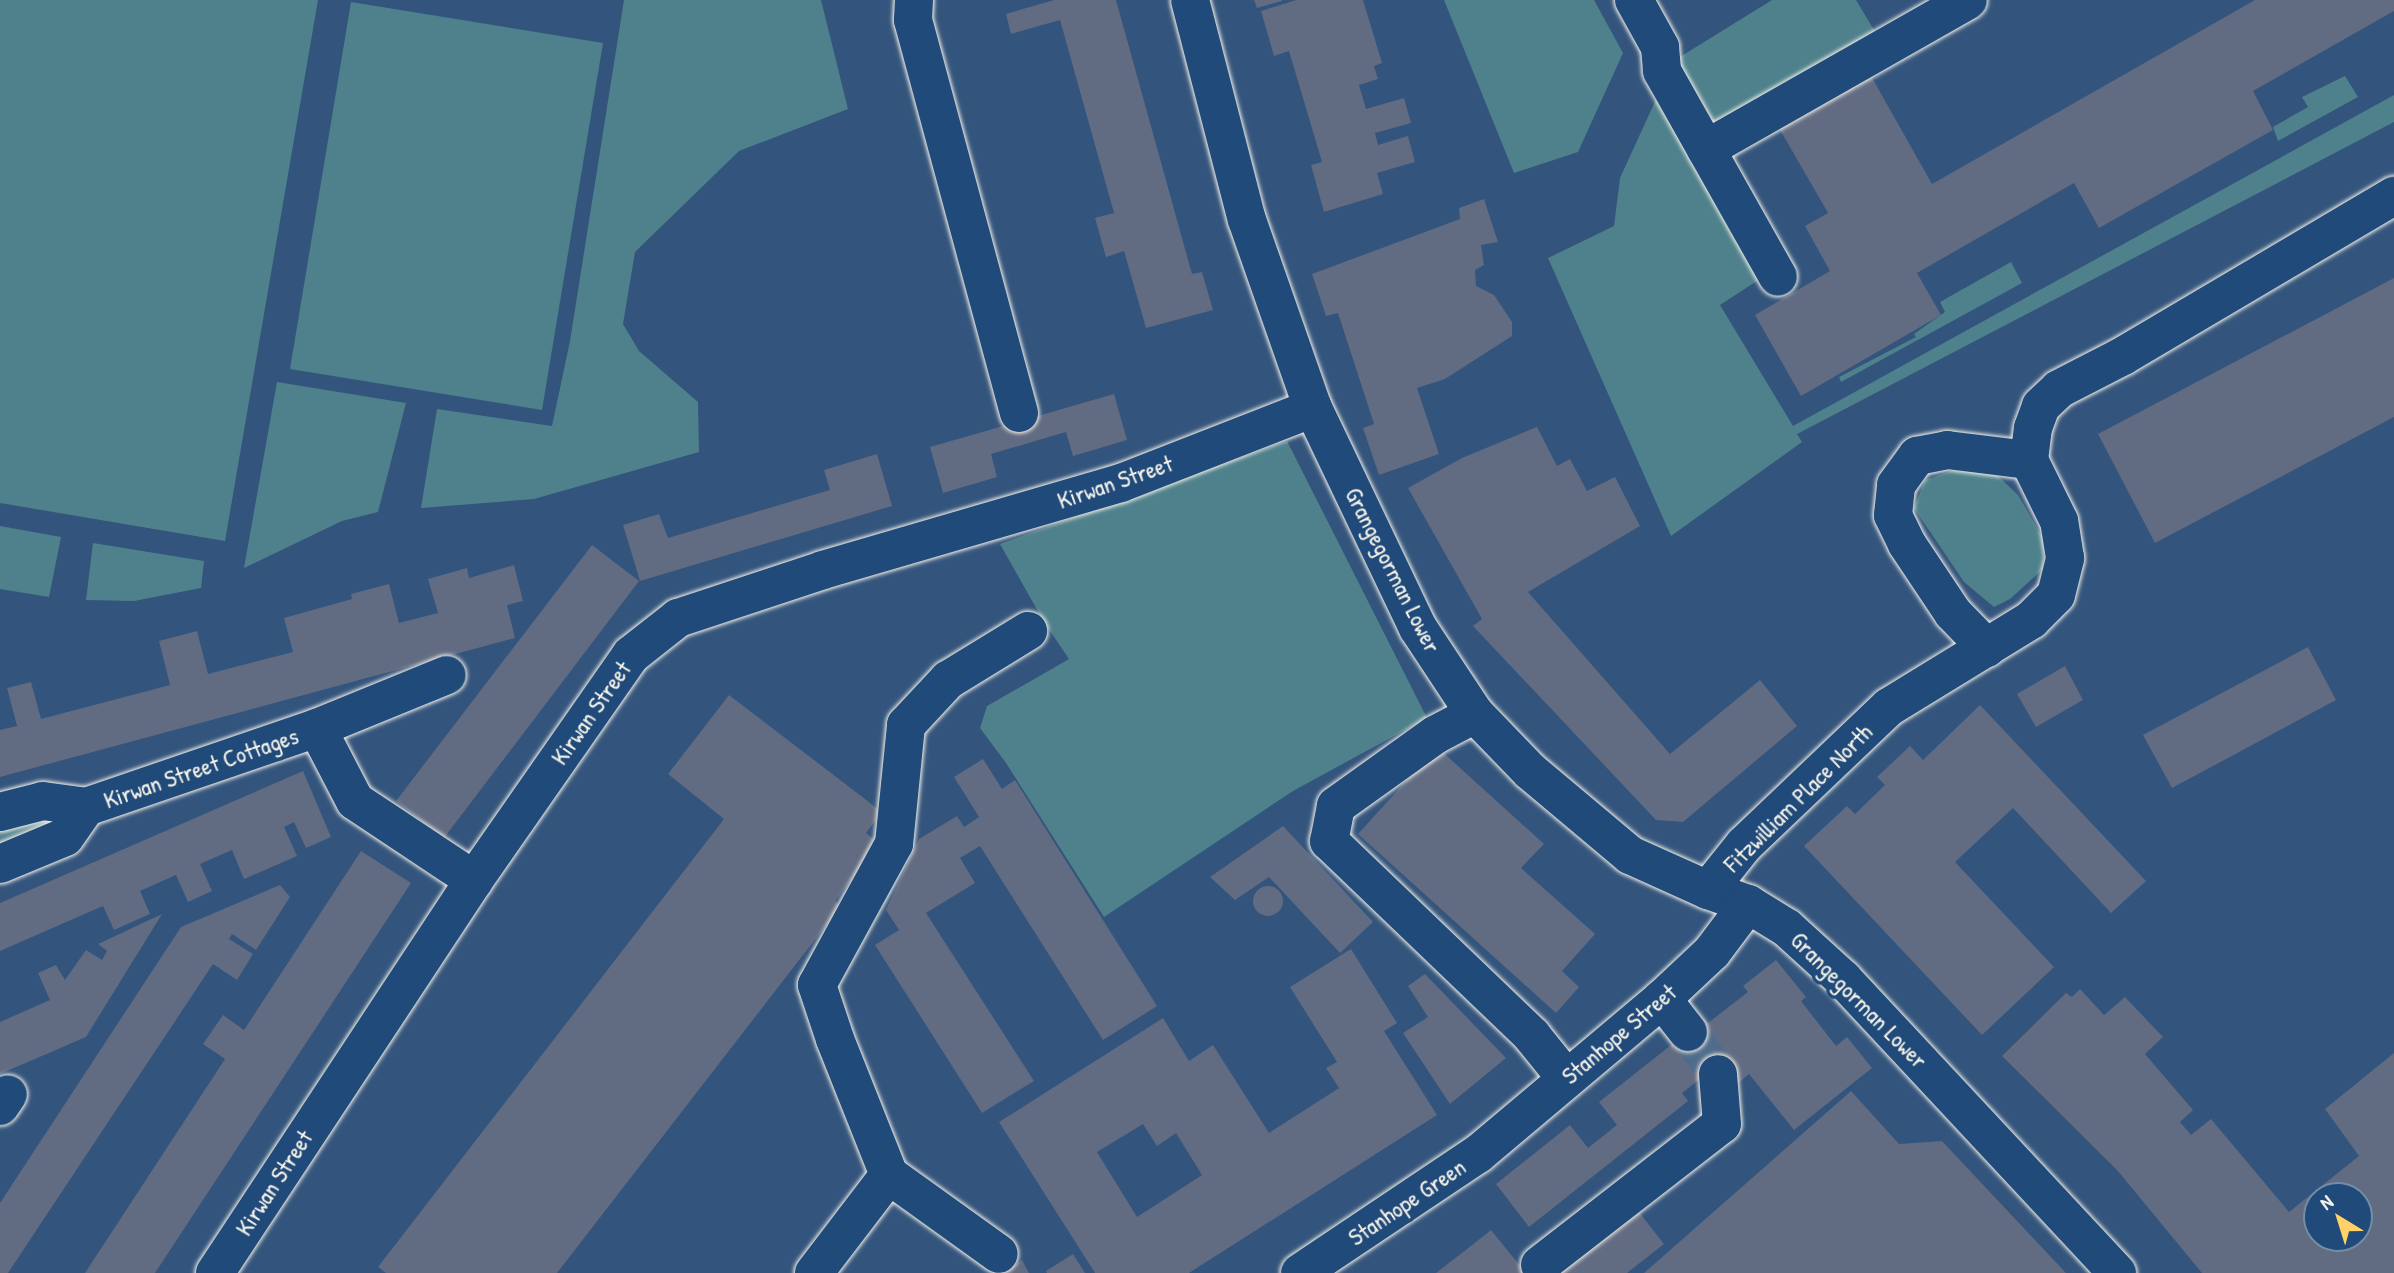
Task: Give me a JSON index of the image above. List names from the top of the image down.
{
  "streets": {
    "street": [
      "Kirwan Street",
      "Grangegorman Lower",
      "Kirwan Street Cottages",
      "Fitzwilliam Place North",
      "Stanhope Street",
      "Stanhope Green"
    ]
  },
  "crossings": [
    ["Kirwan Street", "Grangegorman Lower"],
    ["Kirwan Street", "Kirwan Street Cottages"],
    ["Grangegorman Lower", "Fitzwilliam Place North"],
    ["Grangegorman Lower", "Stanhope Street"],
    ["Stanhope Street", "Stanhope Green"]
  ],
  "north": "top left"
}
